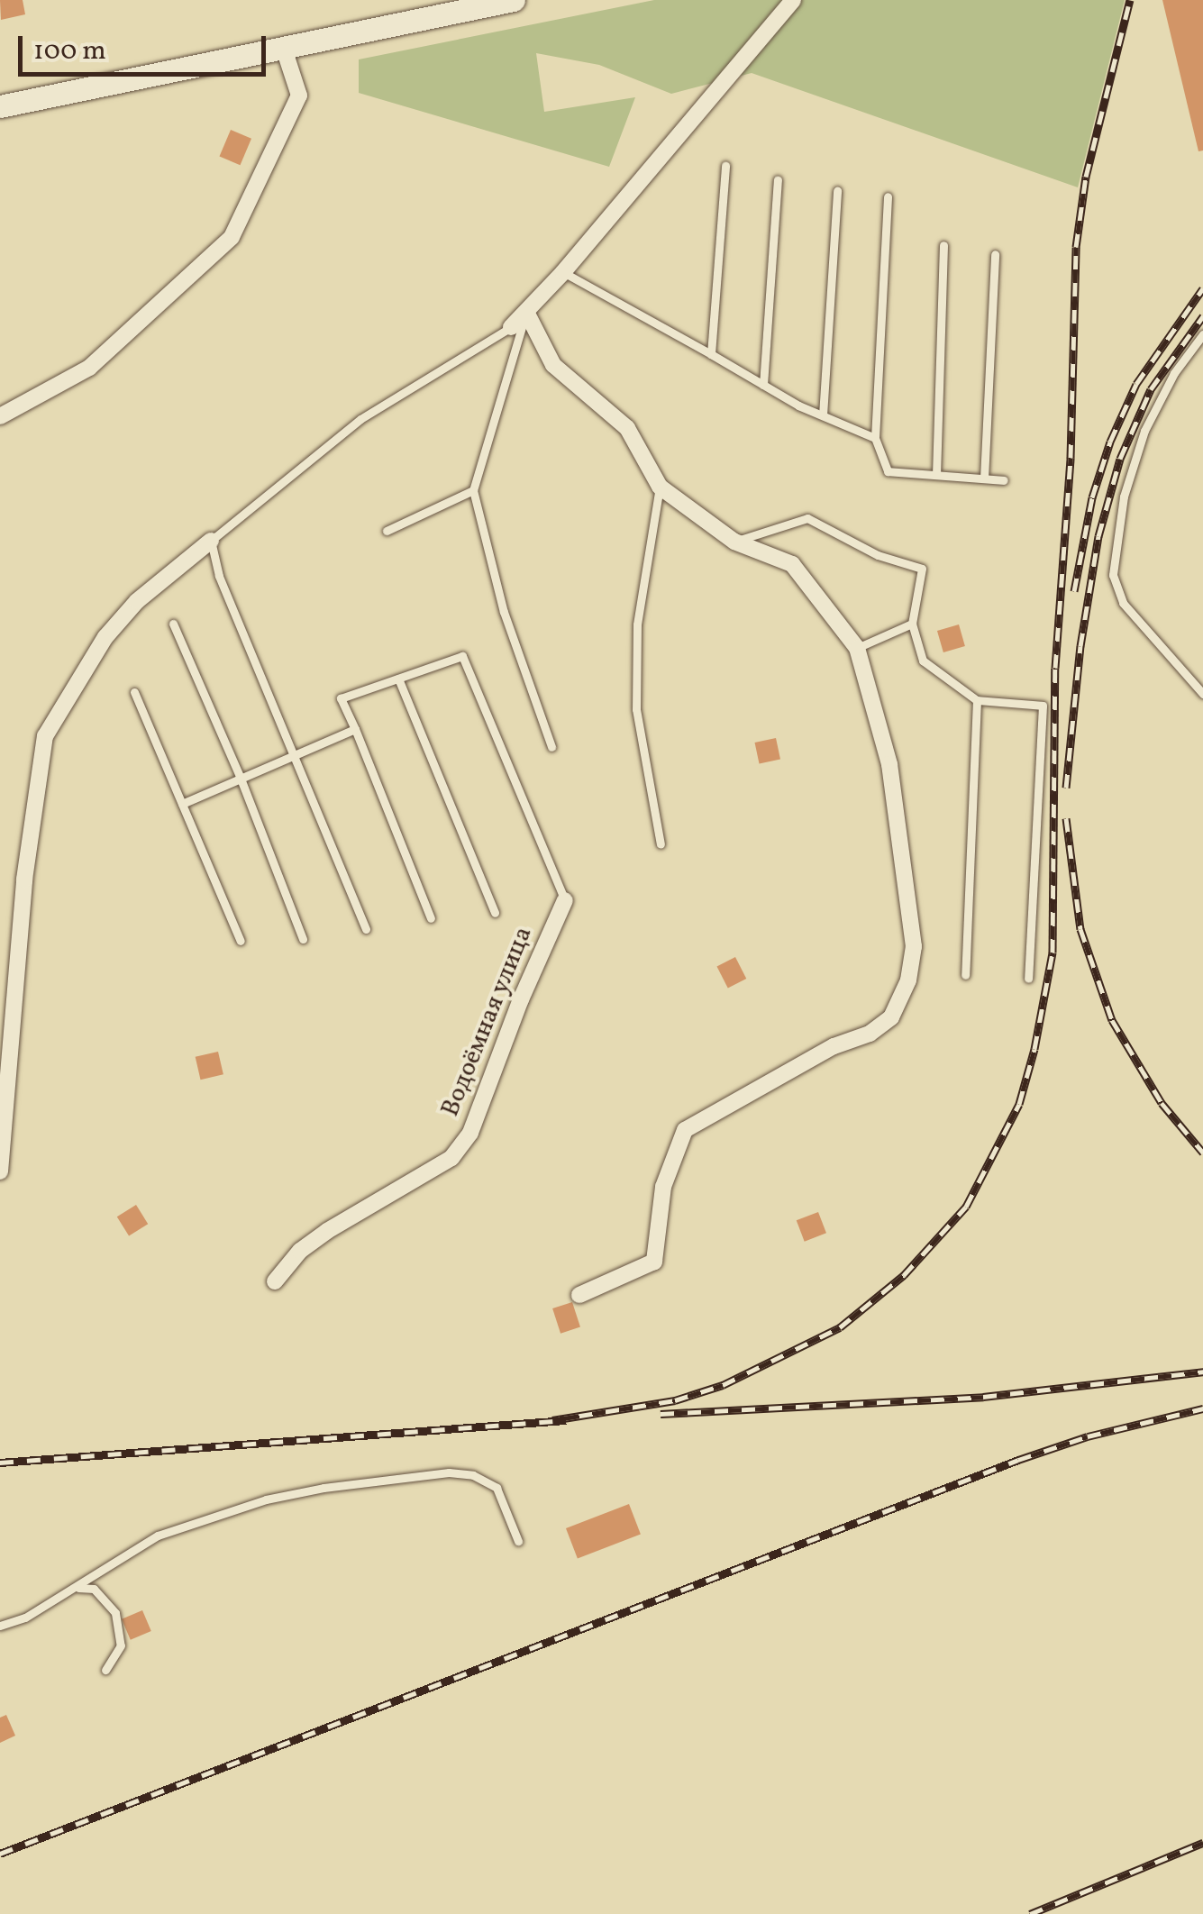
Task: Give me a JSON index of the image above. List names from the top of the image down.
{
  "streets": {
    "street": ["Водоёмная улица"]
  },
  "scale_bar": "100 m"
}
